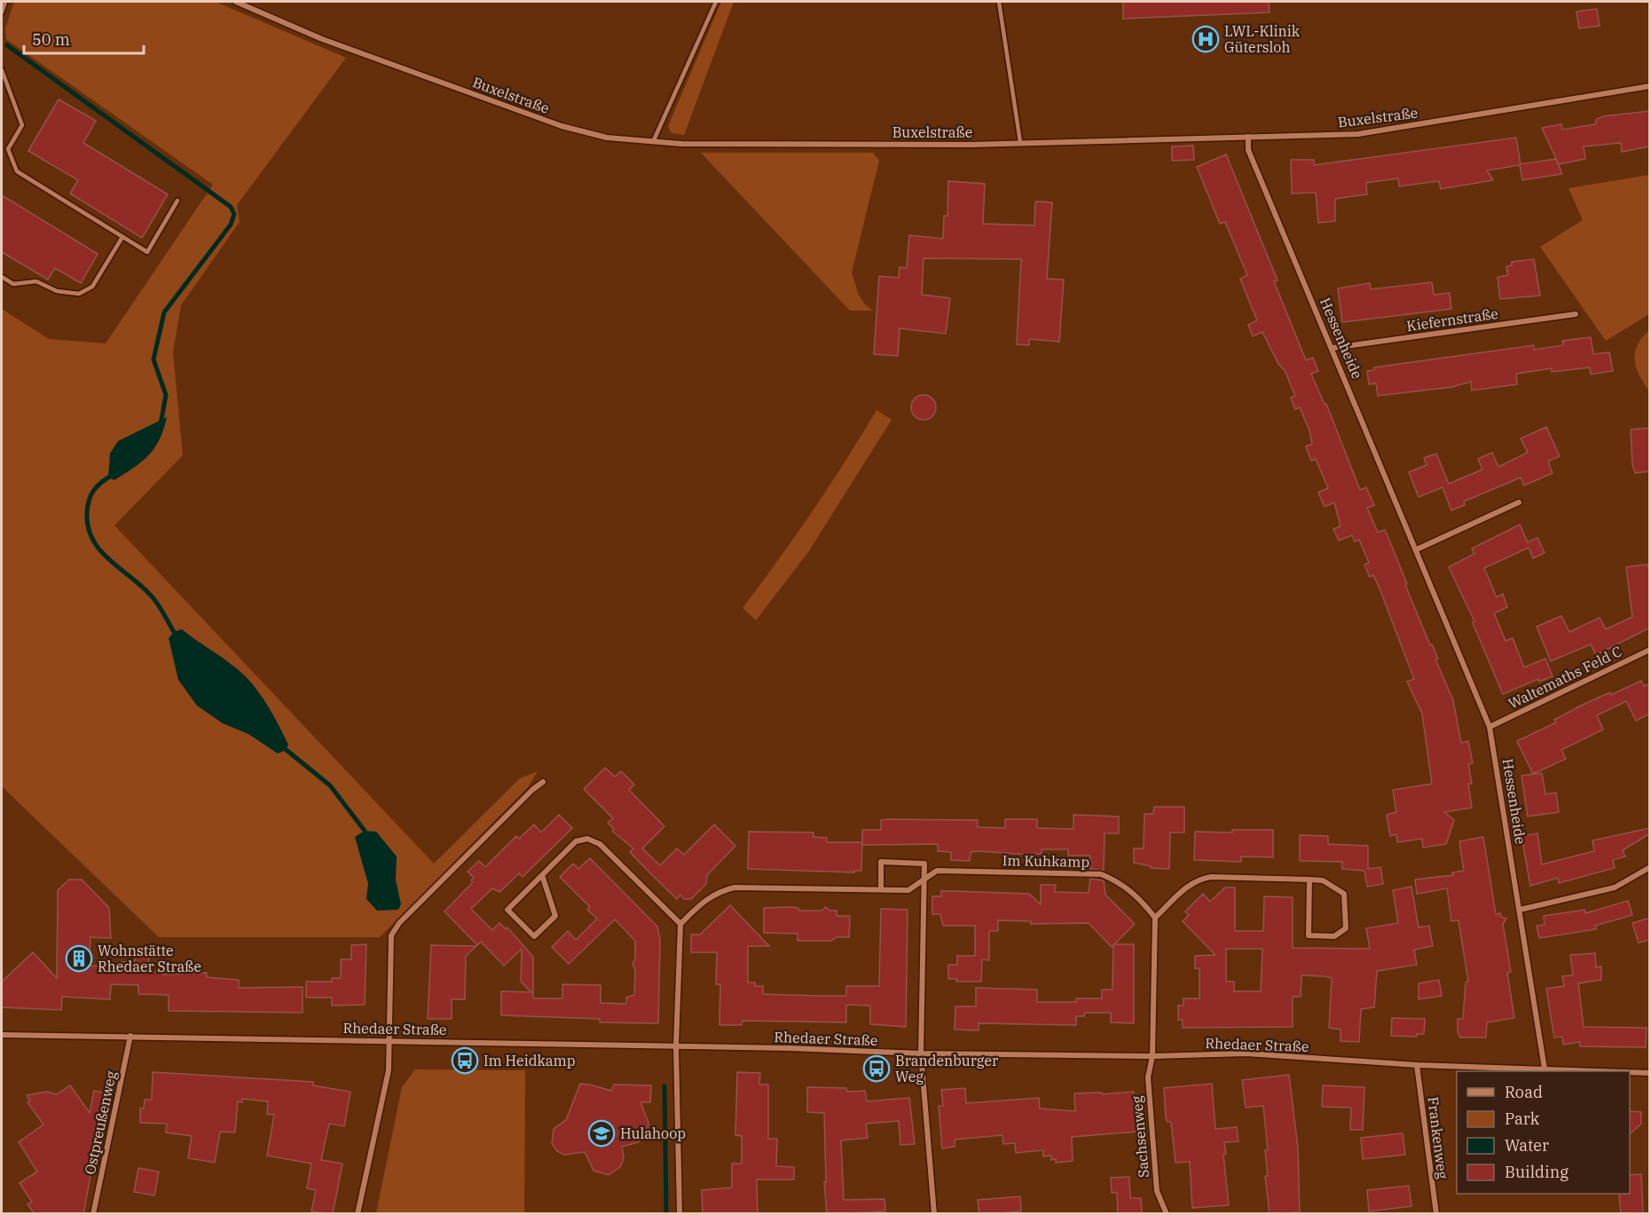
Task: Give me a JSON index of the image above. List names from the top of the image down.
{
  "streets": {
    "street": [
      "Buxelstraße",
      "Kiefernstraße",
      "Hessenheide",
      "Waltemaths Feld C",
      "Im Kuhkamp",
      "Rhedaer Straße",
      "Ostpreußenweg",
      "Sachsenweg",
      "Frankenweg"
    ]
  },
  "crossings": [
    ["Buxelstraße", "Hessenheide"],
    ["Kiefernstraße", "Hessenheide"],
    ["Hessenheide", "Waltemaths Feld C"],
    ["Hessenheide", "Rhedaer Straße"],
    ["Rhedaer Straße", "Ostpreußenweg"],
    ["Rhedaer Straße", "Sachsenweg"],
    ["Rhedaer Straße", "Frankenweg"]
  ],
  "places": {
    "hospital": ["LWL-Klinik Gütersloh"],
    "building": ["Wohnstätte Rhedaer Straße"],
    "bus stop": ["Im Heidkamp", "Brandenburger Weg"],
    "school or university": ["Hulahoop"]
  },
  "legend": [
    "Road",
    "Park",
    "Water",
    "Building"
  ],
  "scale_bar": "50 m"
}
